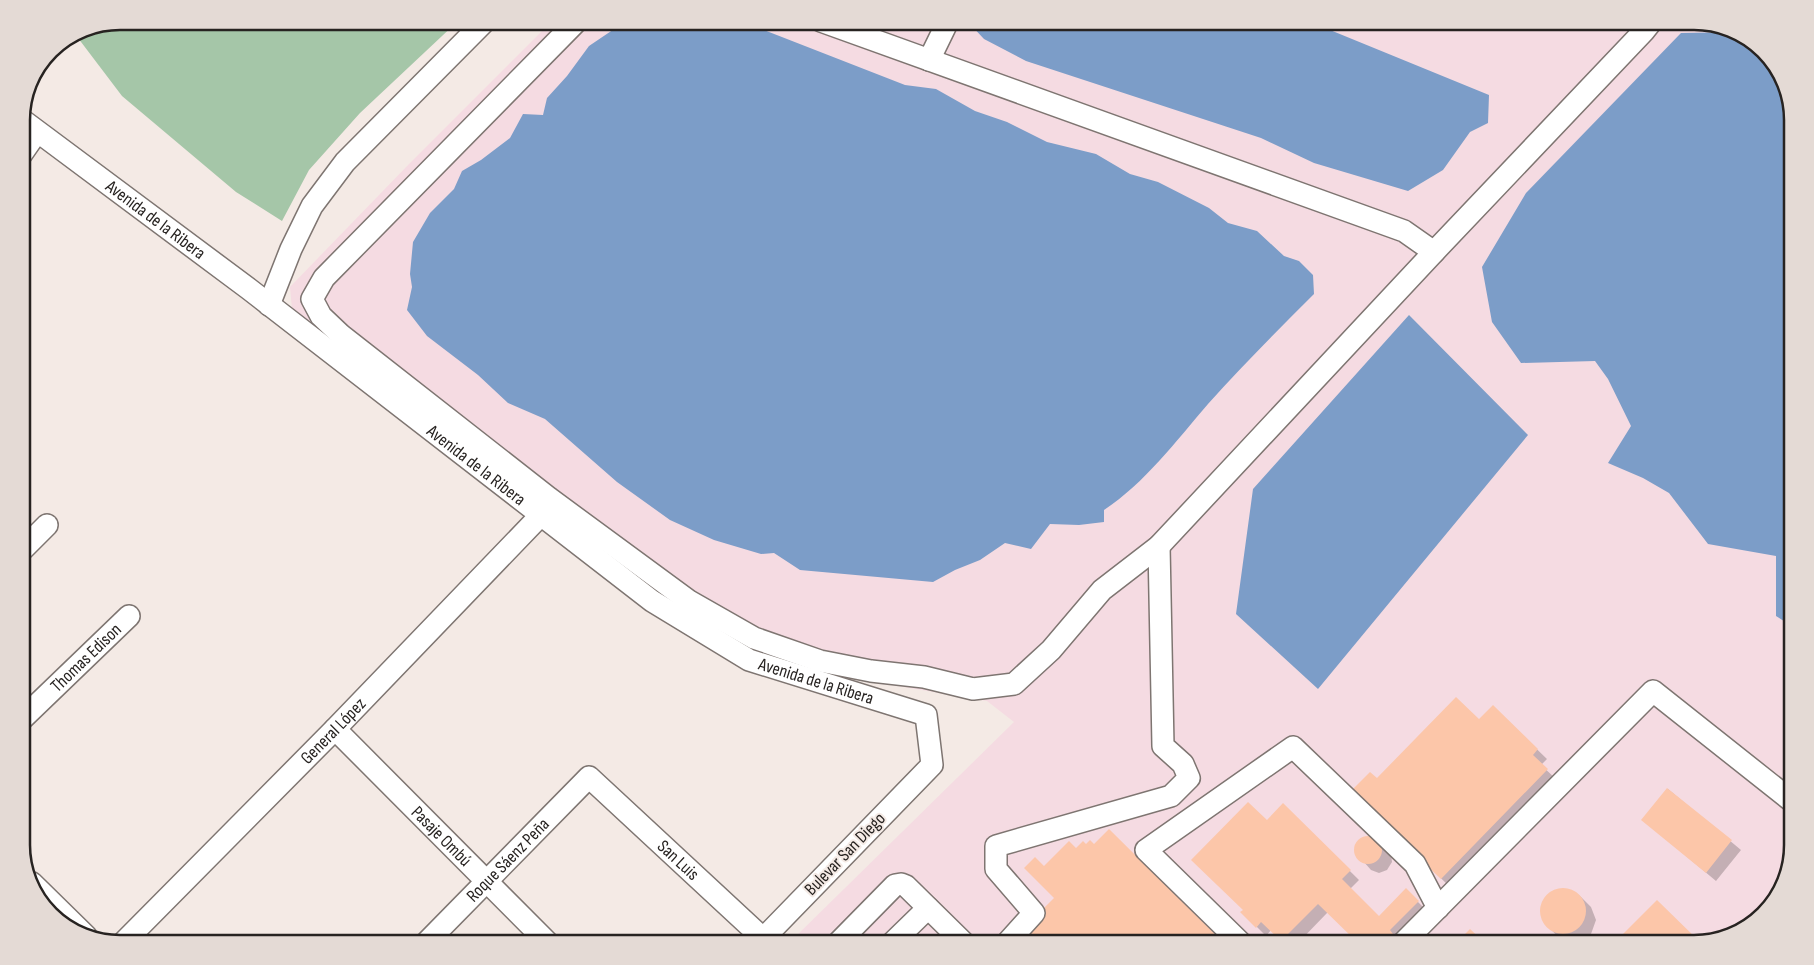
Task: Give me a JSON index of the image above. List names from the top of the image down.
{
  "streets": {
    "street": [
      "Avenida de la Ribera",
      "Thomas Edison",
      "General López",
      "Pasaje Ombú",
      "Bulevar San Diego",
      "Roque Sáenz Peña",
      "San Luis"
    ]
  },
  "crossings": [
    ["Avenida de la Ribera", "General López"],
    ["Avenida de la Ribera", "Bulevar San Diego"],
    ["General López", "Pasaje Ombú"],
    ["Pasaje Ombú", "Roque Sáenz Peña"],
    ["Roque Sáenz Peña", "San Luis"]
  ]
}
